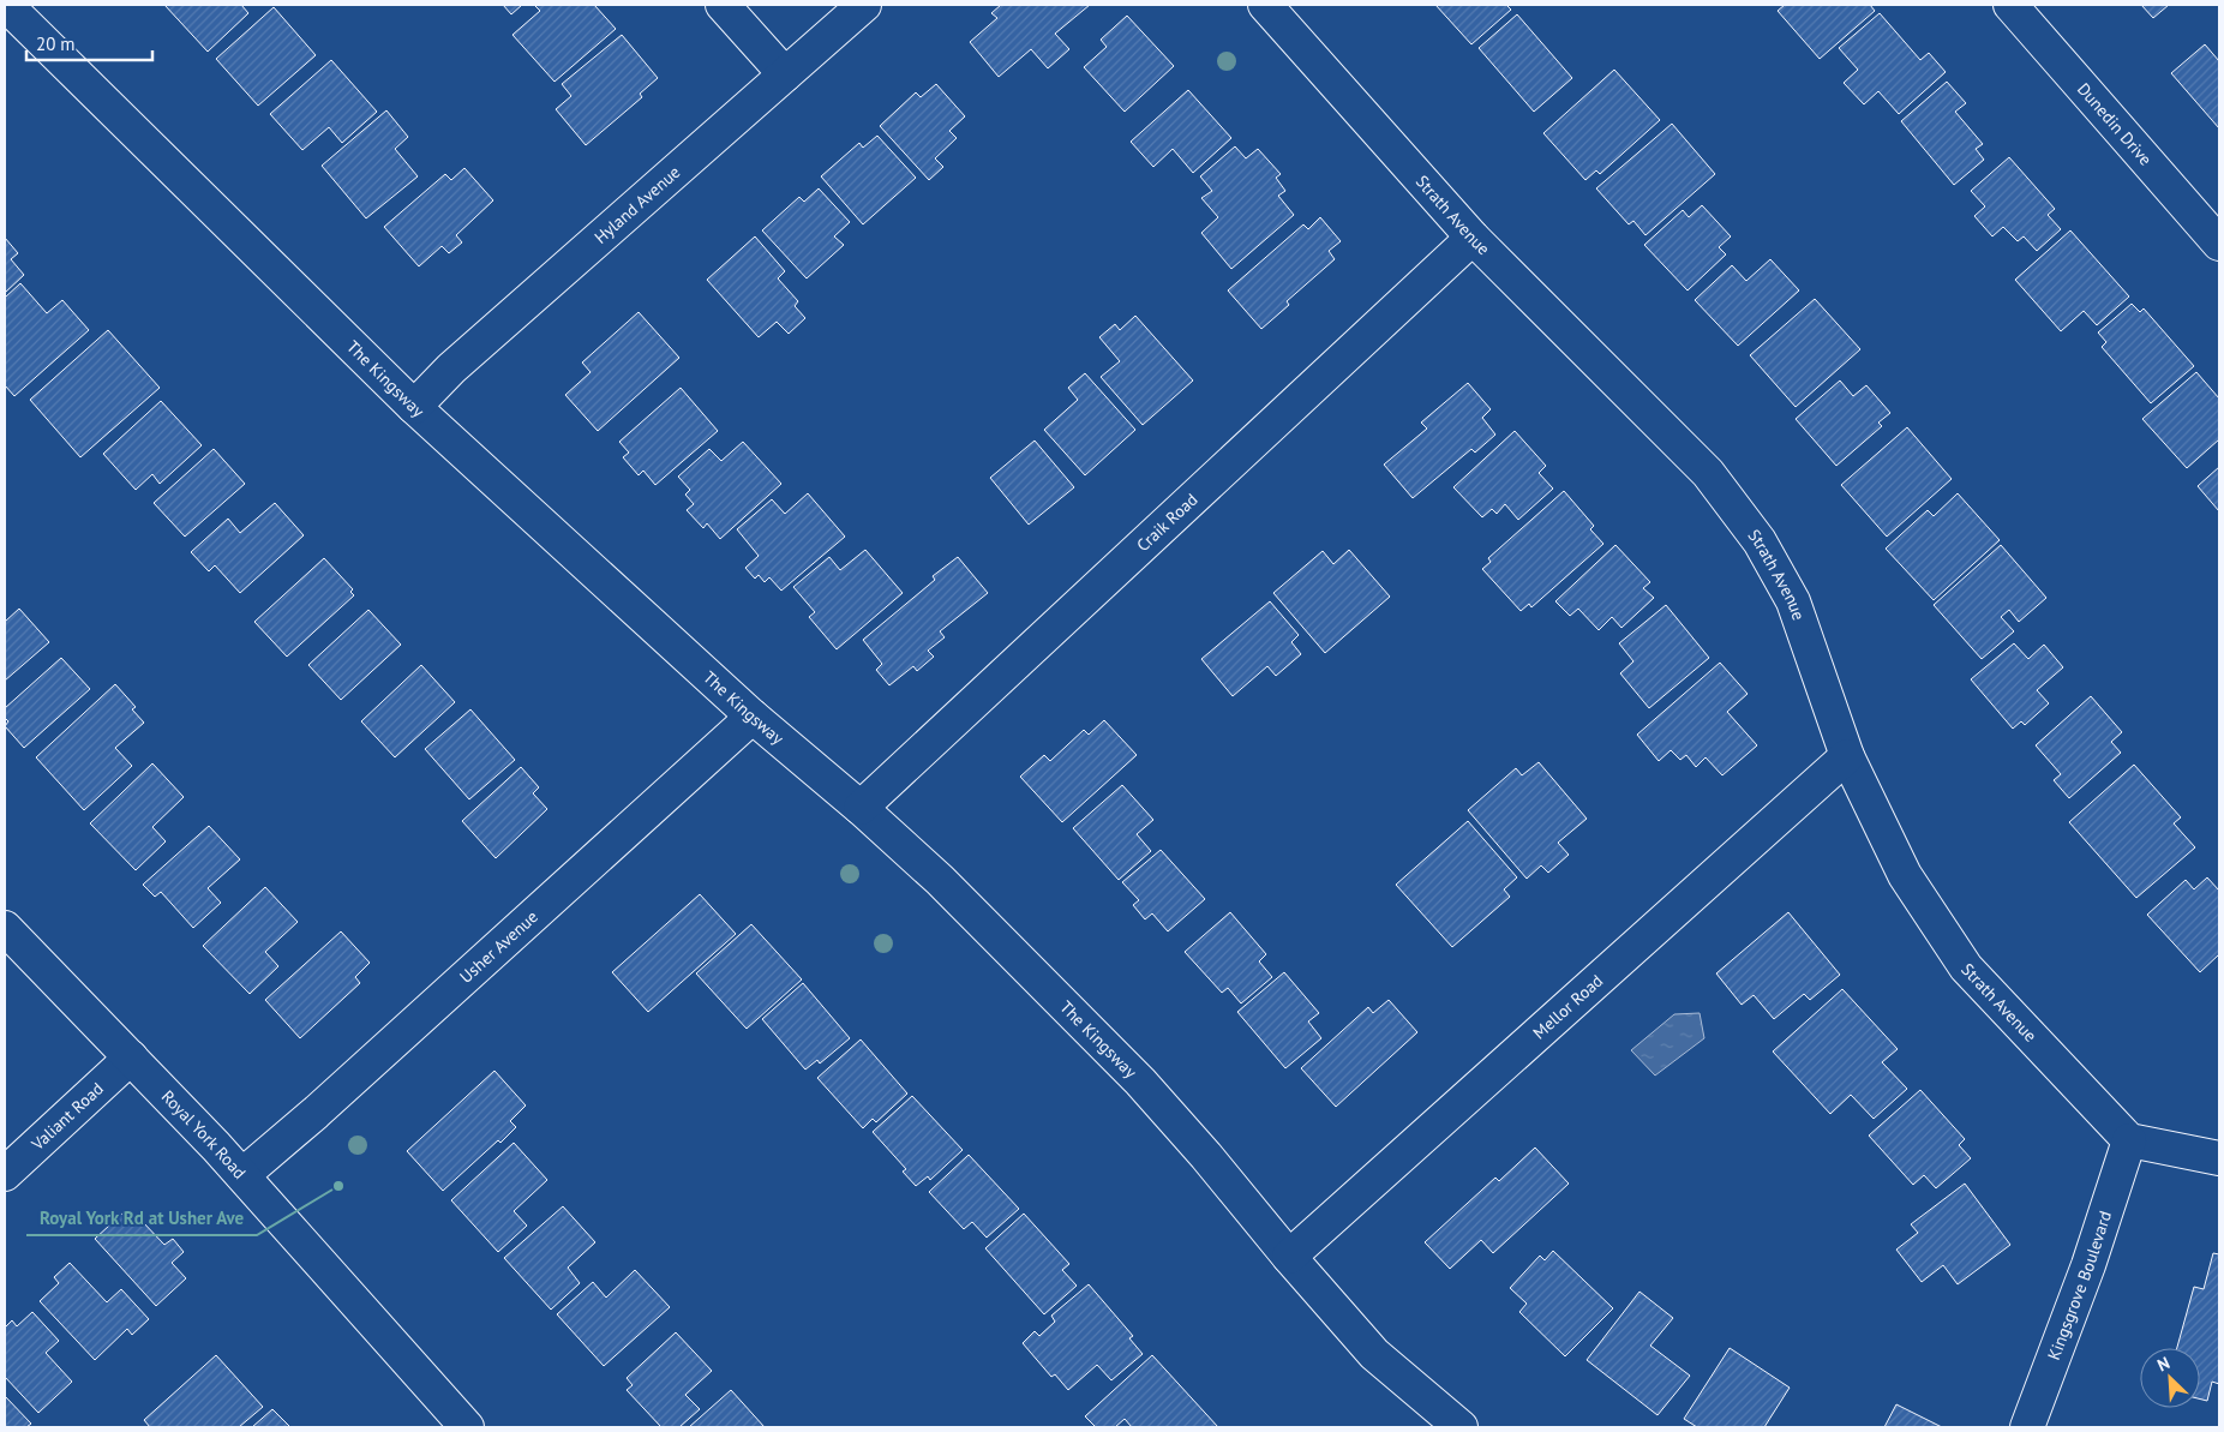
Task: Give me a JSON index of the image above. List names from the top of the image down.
{
  "streets": {
    "street": [
      "Dunedin Drive",
      "Hyland Avenue",
      "Strath Avenue",
      "The Kingsway",
      "Craik Road",
      "Usher Avenue",
      "Mellor Road",
      "Valiant Road",
      "Royal York Road",
      "Kingsgrove Boulevard"
    ]
  },
  "crossings": [
    ["Hyland Avenue", "The Kingsway"],
    ["Strath Avenue", "Craik Road"],
    ["Strath Avenue", "Mellor Road"],
    ["Strath Avenue", "Kingsgrove Boulevard"],
    ["The Kingsway", "Craik Road"],
    ["The Kingsway", "Usher Avenue"],
    ["The Kingsway", "Mellor Road"],
    ["Usher Avenue", "Royal York Road"],
    ["Valiant Road", "Royal York Road"]
  ],
  "places": ["Royal York Rd at Usher Ave"],
  "scale_bar": "20 m",
  "north": "top left"
}
